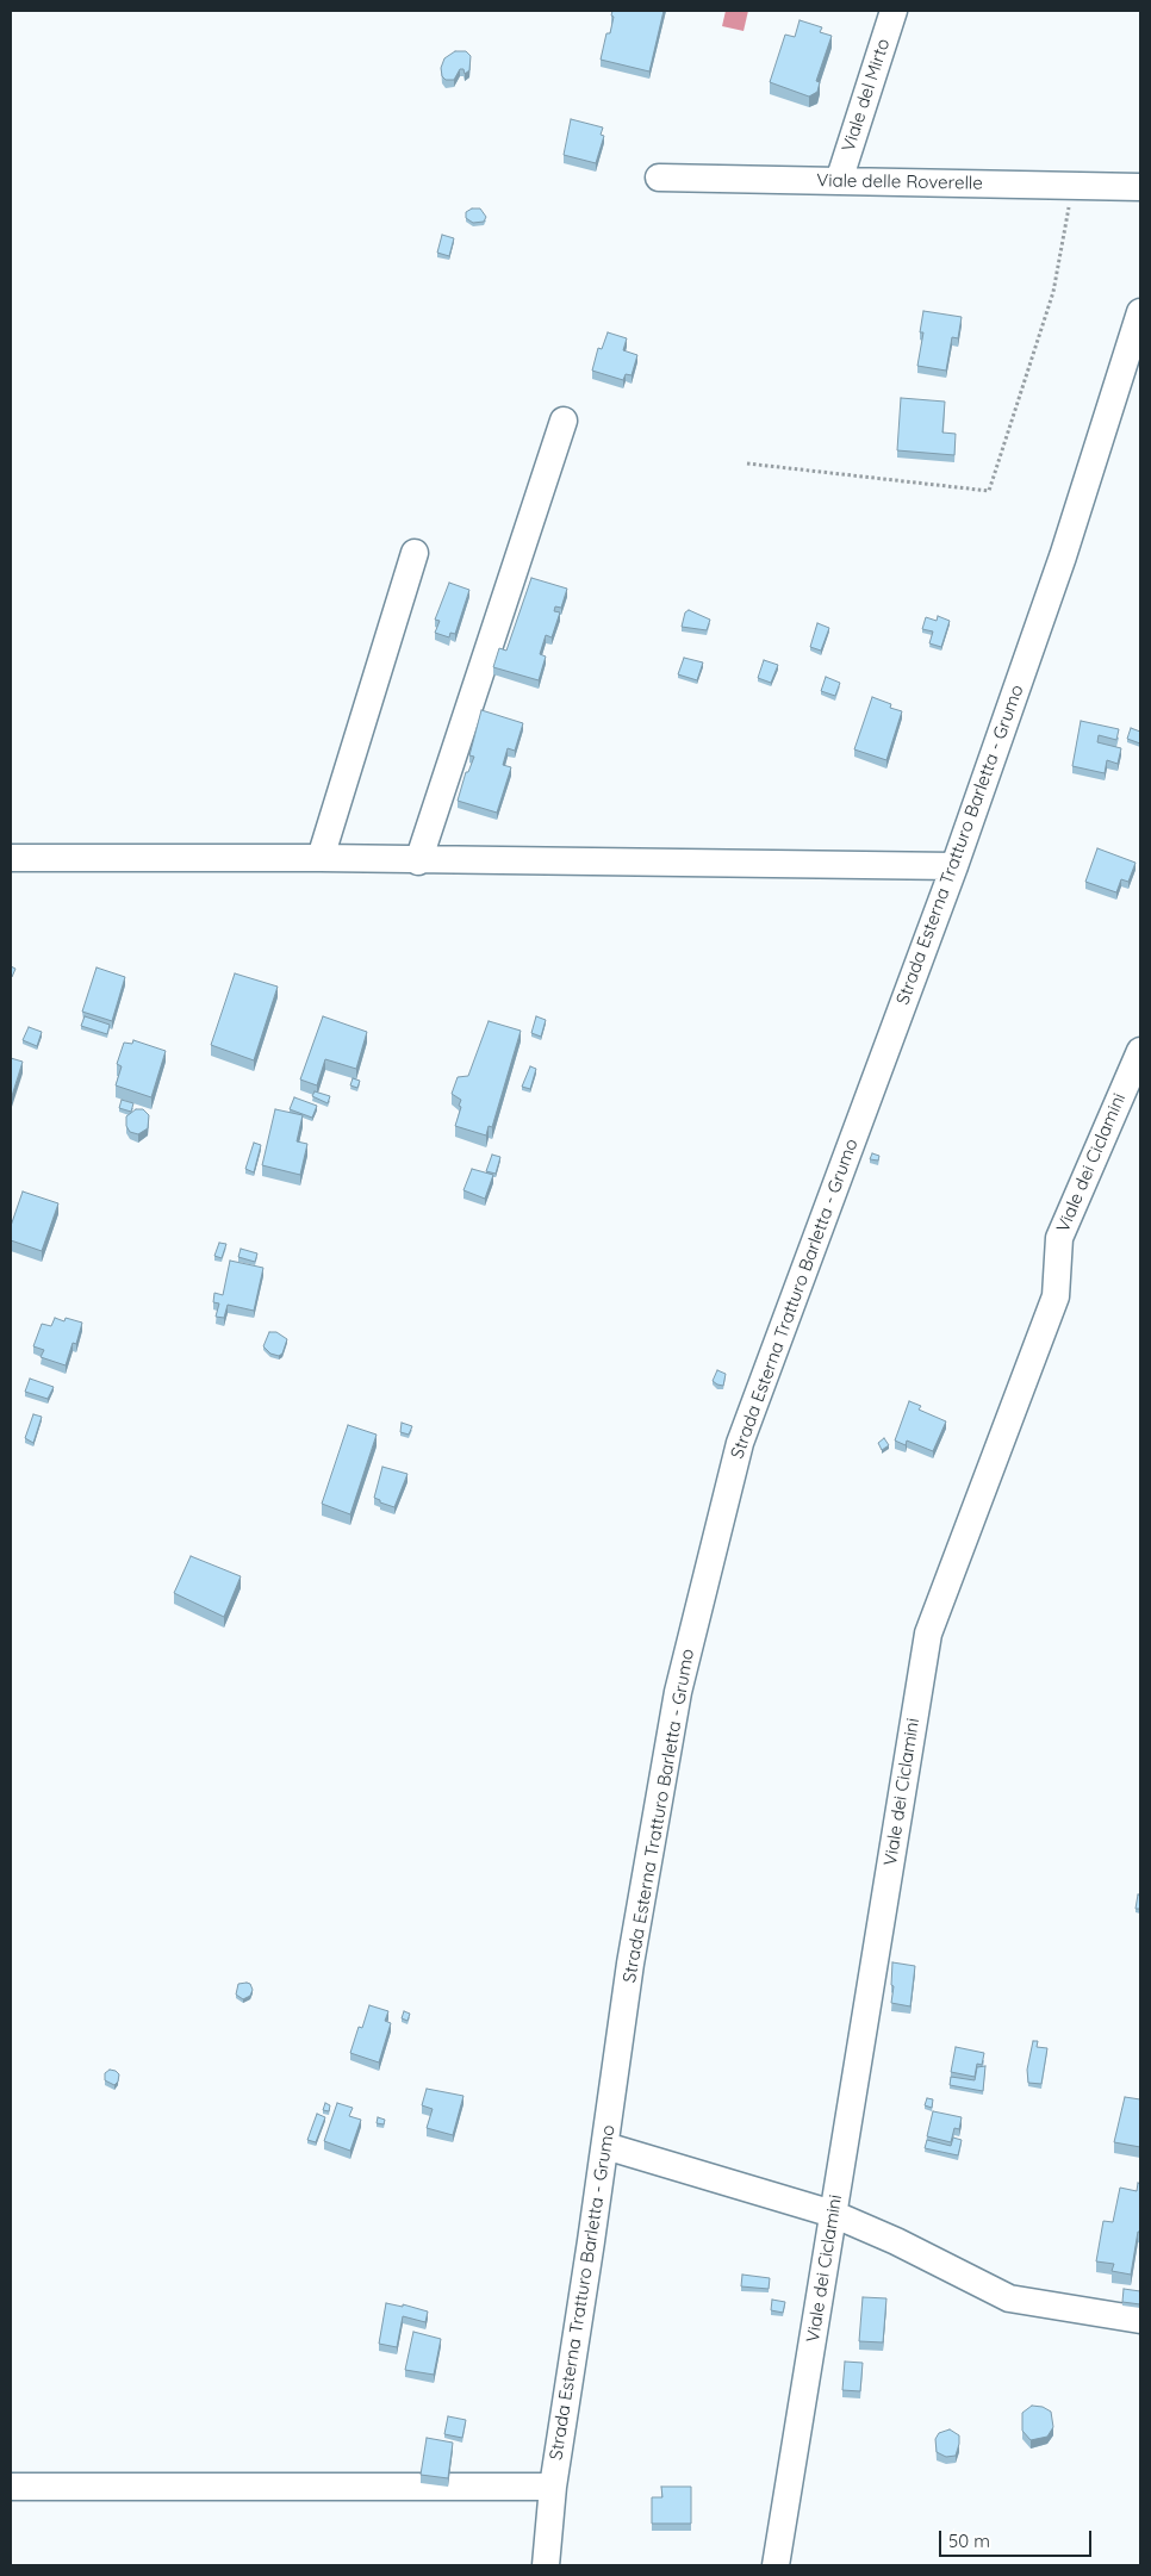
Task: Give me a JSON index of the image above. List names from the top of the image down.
{
  "streets": {
    "street": [
      "Viale del Mirto",
      "Viale delle Roverelle",
      "Strada Esterna Tratturo Barletta - Grumo",
      "Viale dei Ciclamini"
    ]
  },
  "crossings": [
    ["Viale del Mirto", "Viale delle Roverelle"]
  ],
  "scale_bar": "50 m"
}
